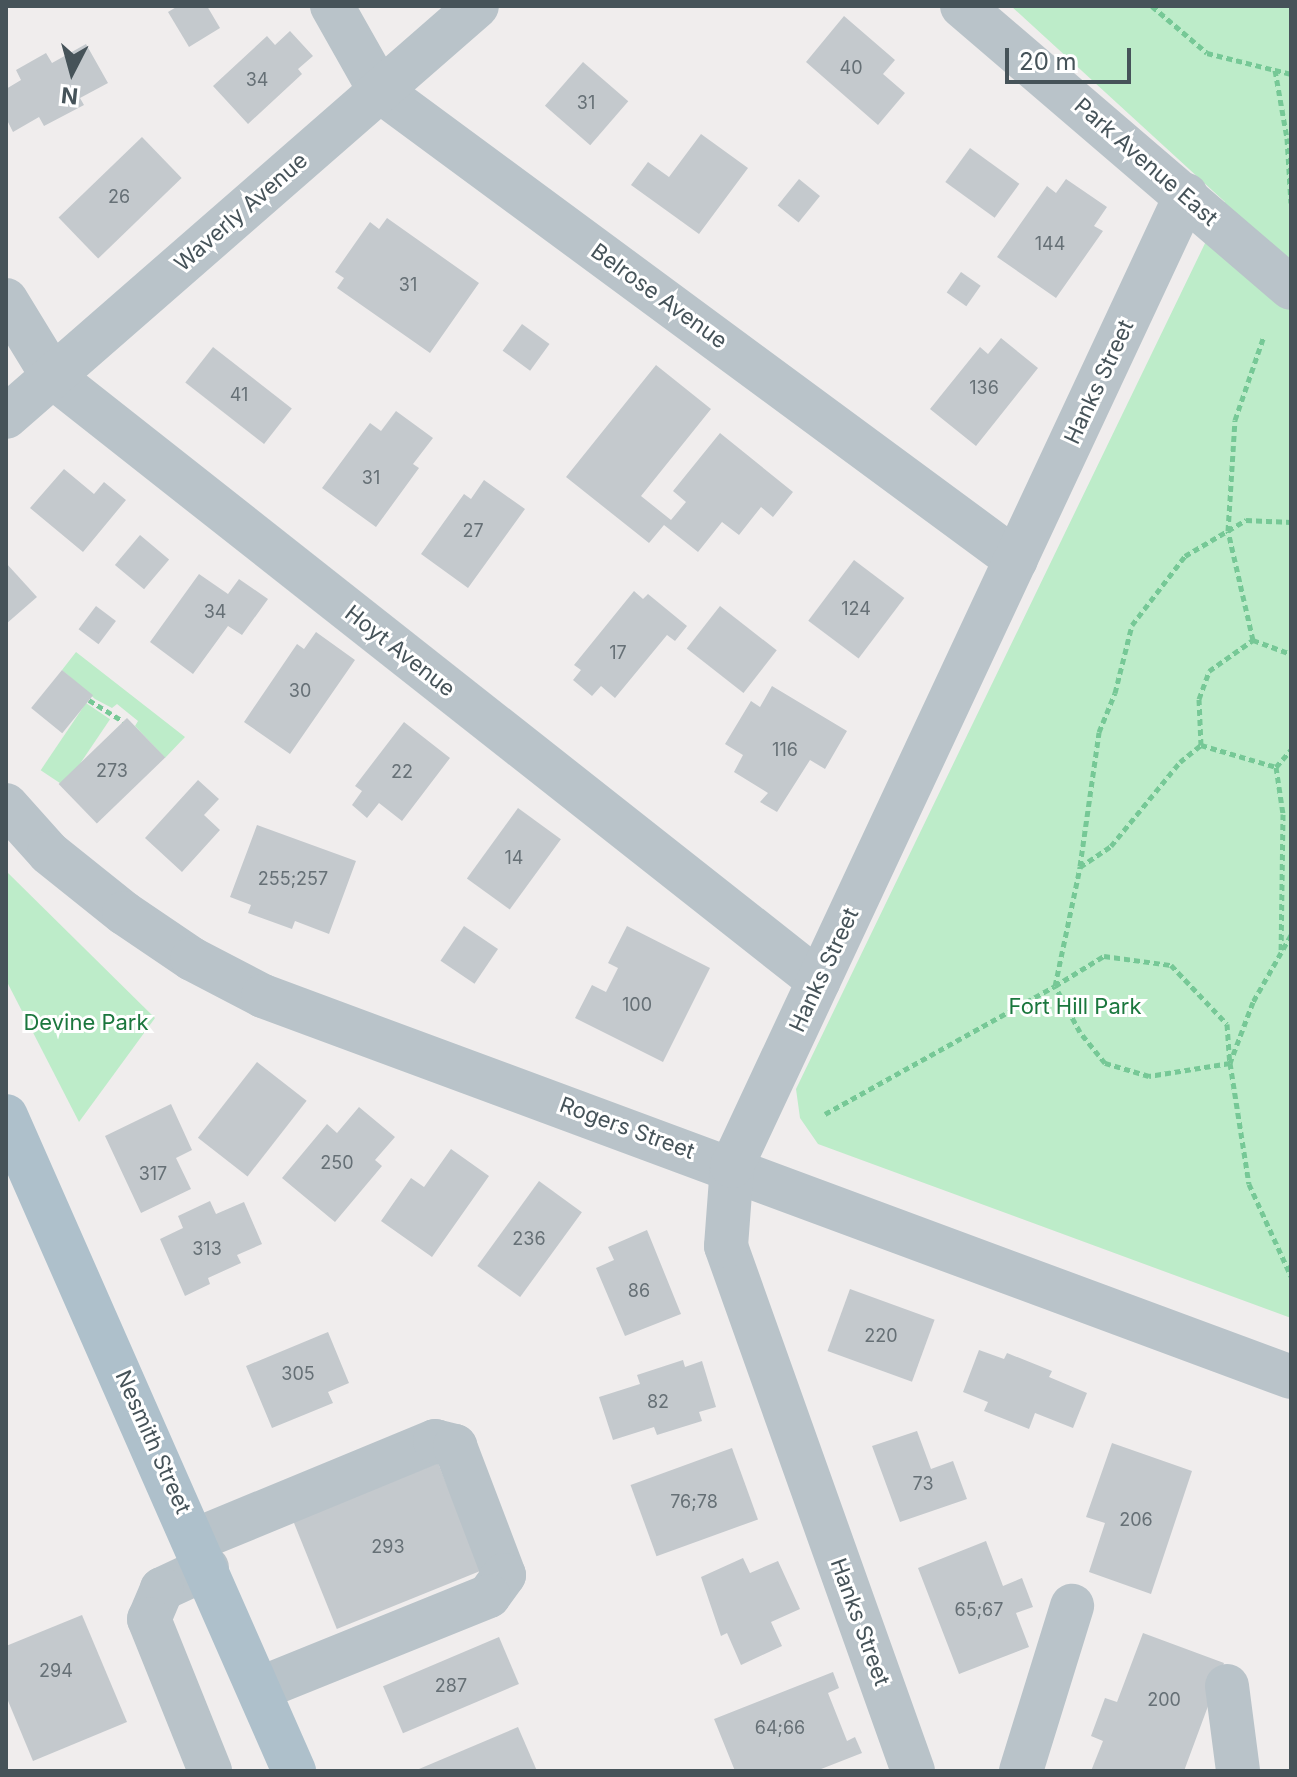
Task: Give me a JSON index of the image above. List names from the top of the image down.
{
  "streets": {
    "main road": ["Nesmith Street"],
    "street": [
      "Park Avenue East",
      "Waverly Avenue",
      "Belrose Avenue",
      "Hanks Street",
      "Hoyt Avenue",
      "Rogers Street"
    ]
  },
  "crossings": [
    ["Park Avenue East", "Hanks Street"],
    ["Waverly Avenue", "Belrose Avenue"],
    ["Waverly Avenue", "Hoyt Avenue"],
    ["Belrose Avenue", "Hanks Street"],
    ["Hanks Street", "Hoyt Avenue"],
    ["Hanks Street", "Rogers Street"]
  ],
  "parks": ["Fort Hill Park", "Devine Park"],
  "house_numbers": [
    "40",
    "34",
    "31",
    "26",
    "144",
    "31",
    "136",
    "41",
    "31",
    "27",
    "124",
    "34",
    "17",
    "30",
    "116",
    "273",
    "22",
    "14",
    "255;257",
    "100",
    "250",
    "317",
    "236",
    "313",
    "86",
    "220",
    "305",
    "82",
    "73",
    "76;78",
    "206",
    "293",
    "65;67",
    "294",
    "287",
    "200",
    "64;66"
  ],
  "scale_bar": "20 m",
  "north": "bottom"
}
